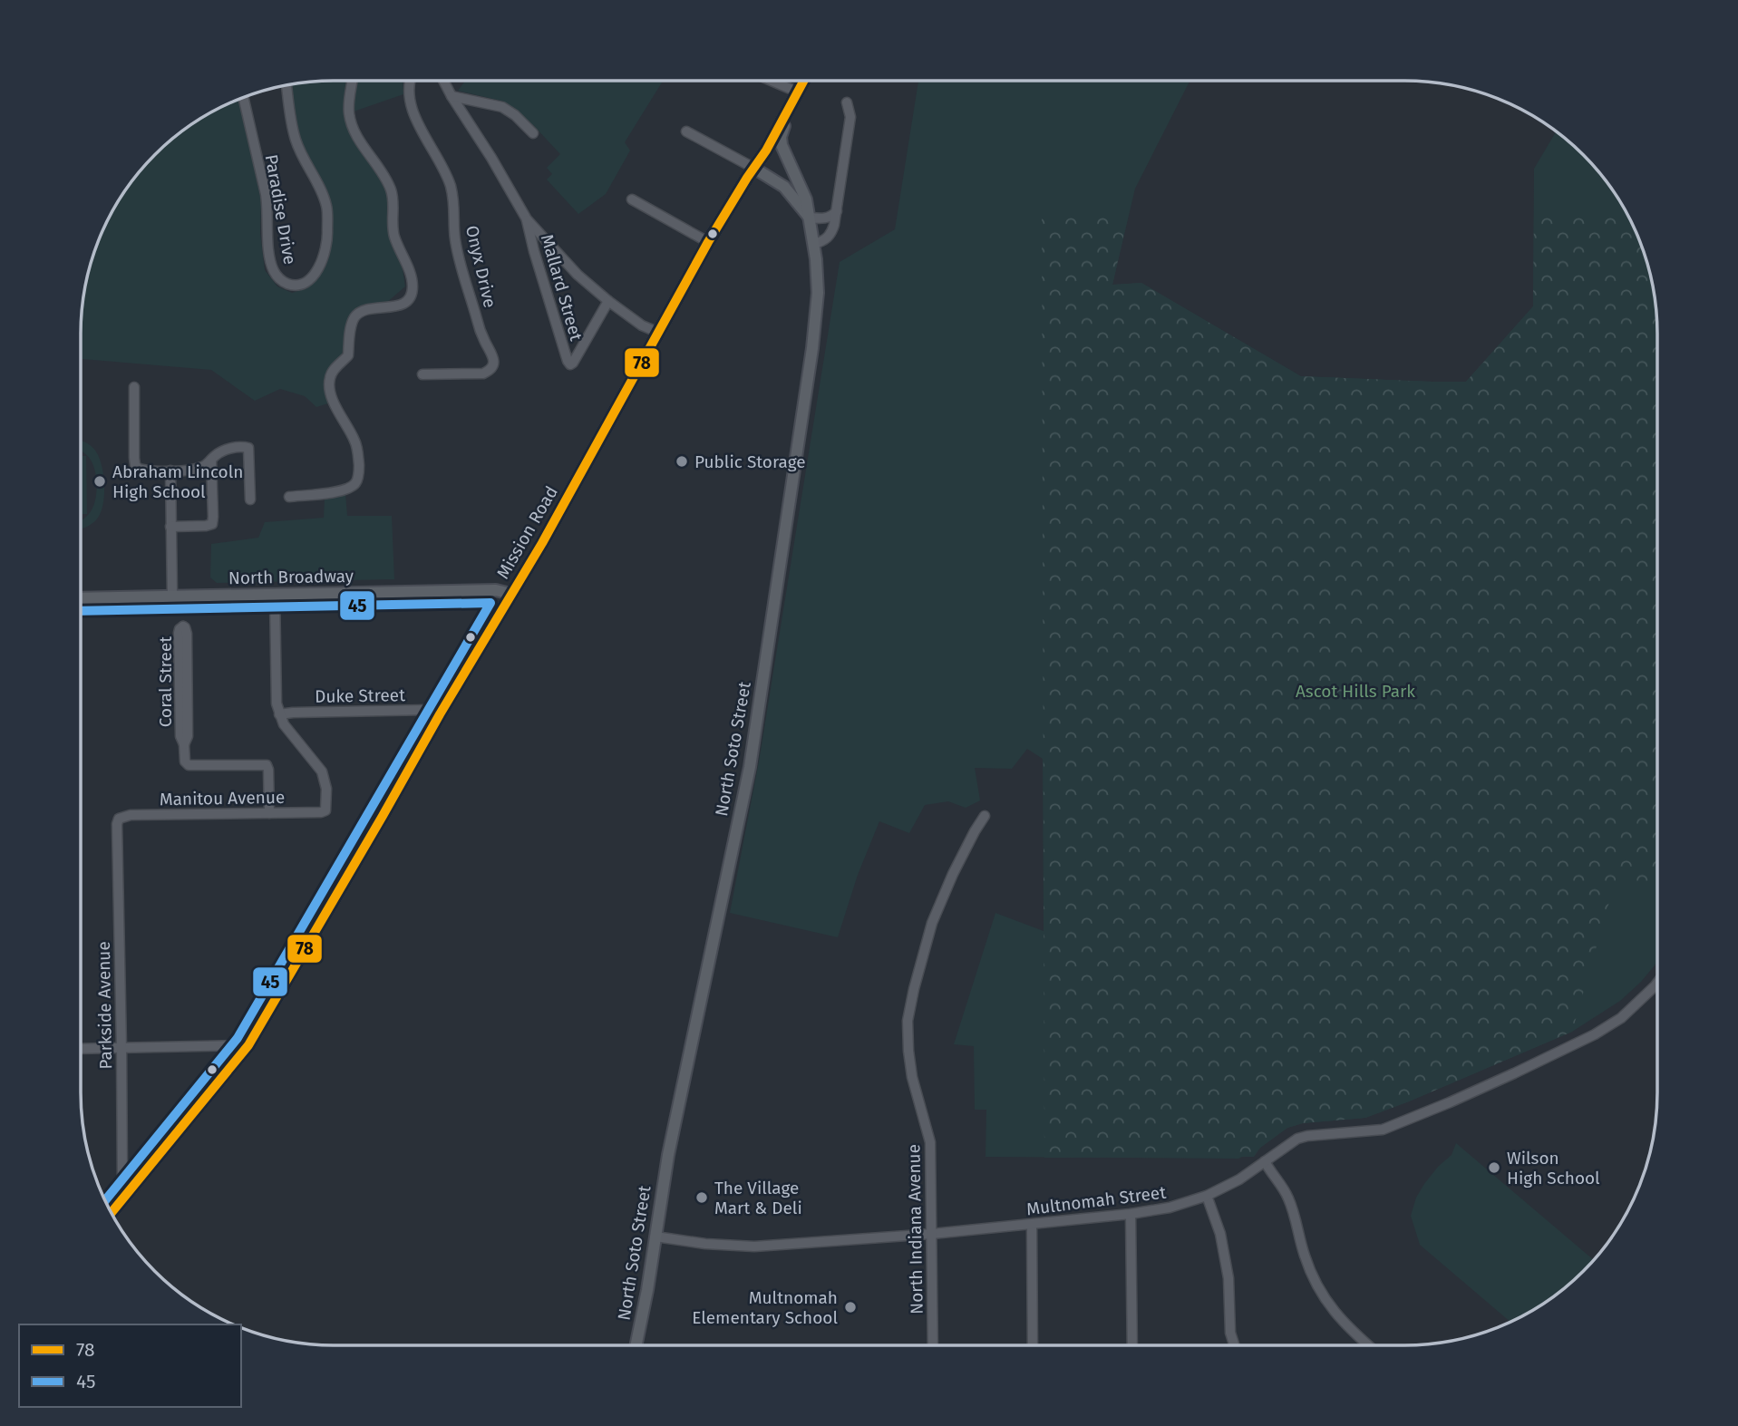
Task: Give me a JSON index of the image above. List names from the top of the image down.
{
  "streets": {
    "main road": ["Mission Road", "North Broadway", "North Soto Street"],
    "street": [
      "Paradise Drive",
      "Onyx Drive",
      "Mallard Street",
      "Coral Street",
      "Duke Street",
      "Manitou Avenue",
      "Parkside Avenue",
      "Multnomah Street",
      "North Indiana Avenue"
    ]
  },
  "crossings": [
    ["Mission Road", "North Broadway"],
    ["Mission Road", "Duke Street"],
    ["Mission Road", "North Soto Street"],
    ["Mission Road", "Parkside Avenue"],
    ["Coral Street", "Manitou Avenue"],
    ["Duke Street", "Manitou Avenue"],
    ["North Soto Street", "Multnomah Street"],
    ["Manitou Avenue", "Parkside Avenue"],
    ["Multnomah Street", "North Indiana Avenue"]
  ],
  "parks": ["Ascot Hills Park"],
  "places": [
    "Public Storage",
    "Abraham Lincoln High School",
    "Wilson High School",
    "The Village Mart & Deli",
    "Multnomah Elementary School"
  ],
  "lines": ["transit line 78", "transit line 45"],
  "legend": ["78", "45"]
}
